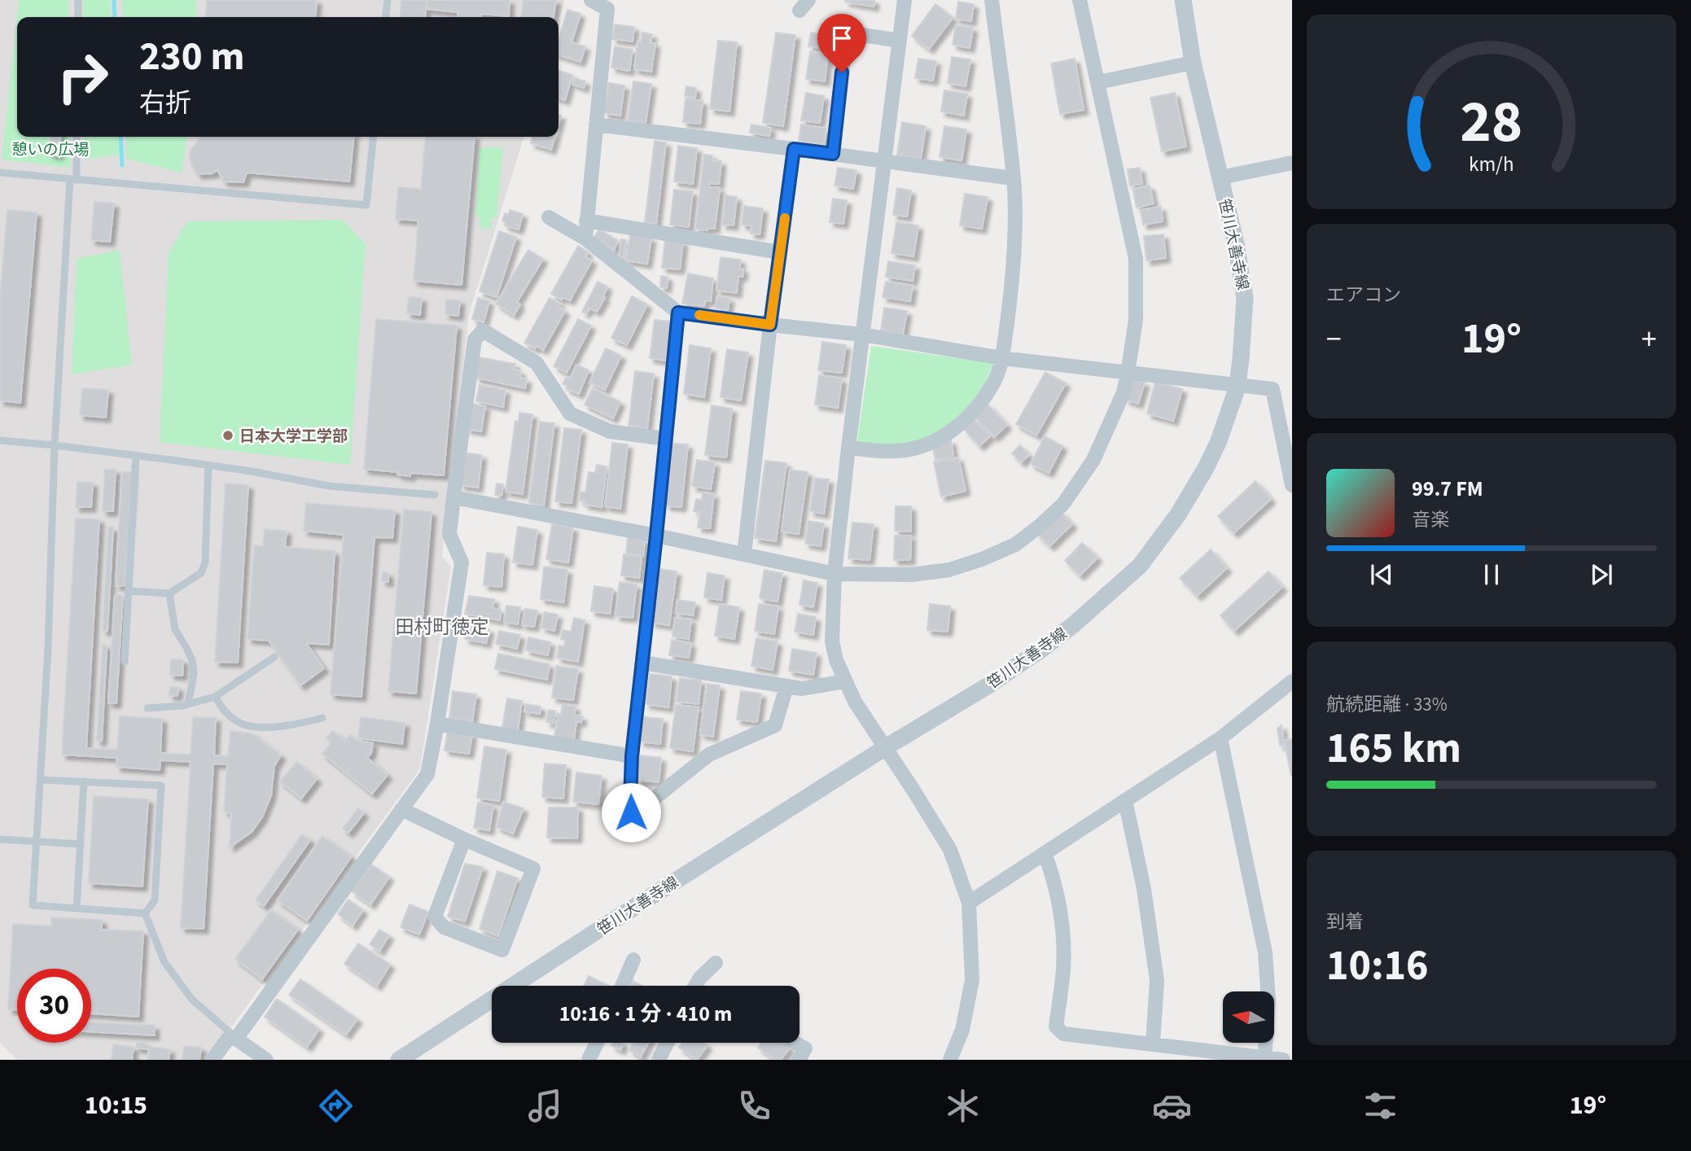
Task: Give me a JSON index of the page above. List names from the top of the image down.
{
  "streets": {
    "street": ["笹川大善寺線"]
  },
  "districts": ["田村町徳定"],
  "parks": ["憩いの広場"],
  "places": ["日本大学工学部"],
  "north": "left",
  "page": {
    "turn": ["230 m", "右折"],
    "tile": [
      "エアコン",
      ["航続距離 · 33%", "165 km"],
      ["到着", "10:16"]
    ],
    "heat": ["−", "19°", "+"],
    "song": ["99.7 FM", "音楽"],
    "limit": "30",
    "trip": "10:16 · 1 分 · 410 m",
    "tabs": ["10:15", "19°"],
    "gauge": ["28", "km/h"]
  }
}
